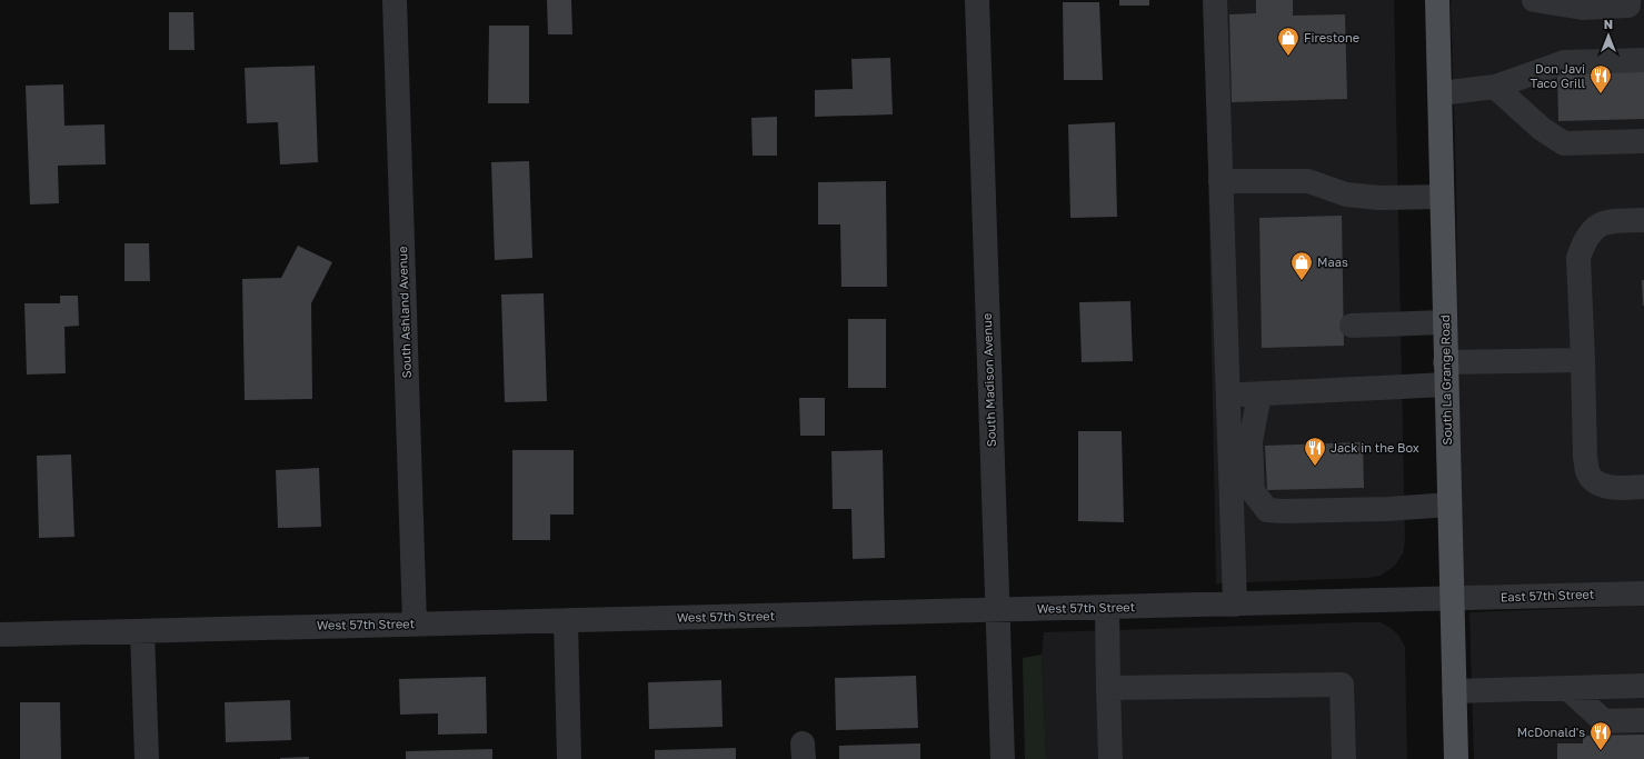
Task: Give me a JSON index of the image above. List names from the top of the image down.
{
  "streets": {
    "main road": ["South La Grange Road"],
    "street": [
      "South Ashland Avenue",
      "South Madison Avenue",
      "East 57th Street",
      "West 57th Street"
    ]
  },
  "crossings": [
    ["South Ashland Avenue", "West 57th Street"],
    ["South Madison Avenue", "West 57th Street"],
    ["South La Grange Road", "East 57th Street"],
    ["South La Grange Road", "West 57th Street"],
    ["East 57th Street", "West 57th Street"]
  ],
  "places": {
    "shop": ["Firestone", "Maas"],
    "restaurant": ["Don Javi Taco Grill", "Jack in the Box", "McDonald's"]
  },
  "north": "top"
}
